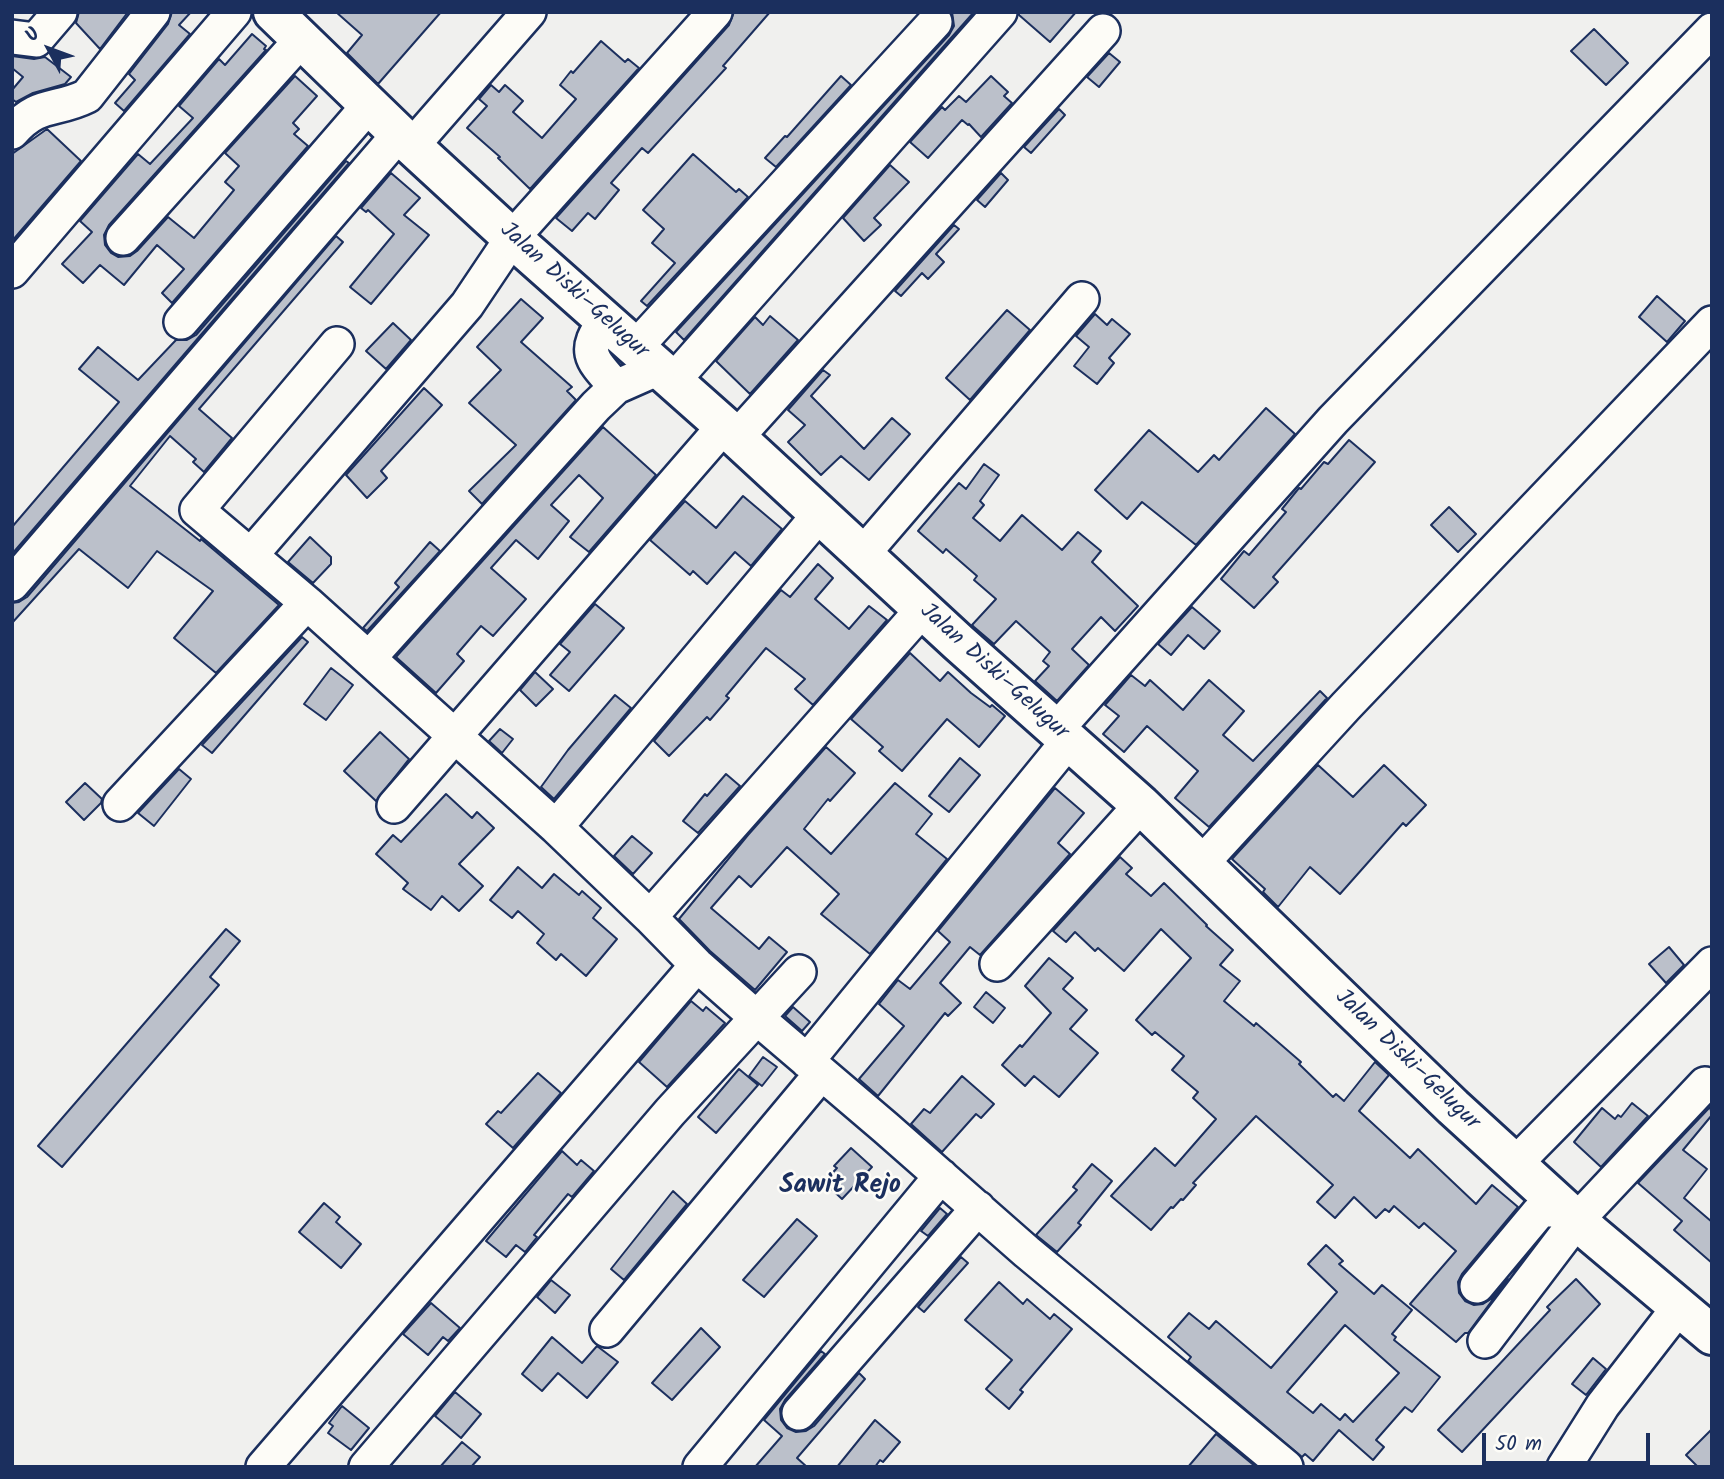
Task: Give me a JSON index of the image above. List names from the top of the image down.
{
  "streets": {
    "main road": ["Jalan Diski–Gelugur"]
  },
  "districts": ["Sawit Rejo"],
  "scale_bar": "50 m",
  "north": "top left"
}
